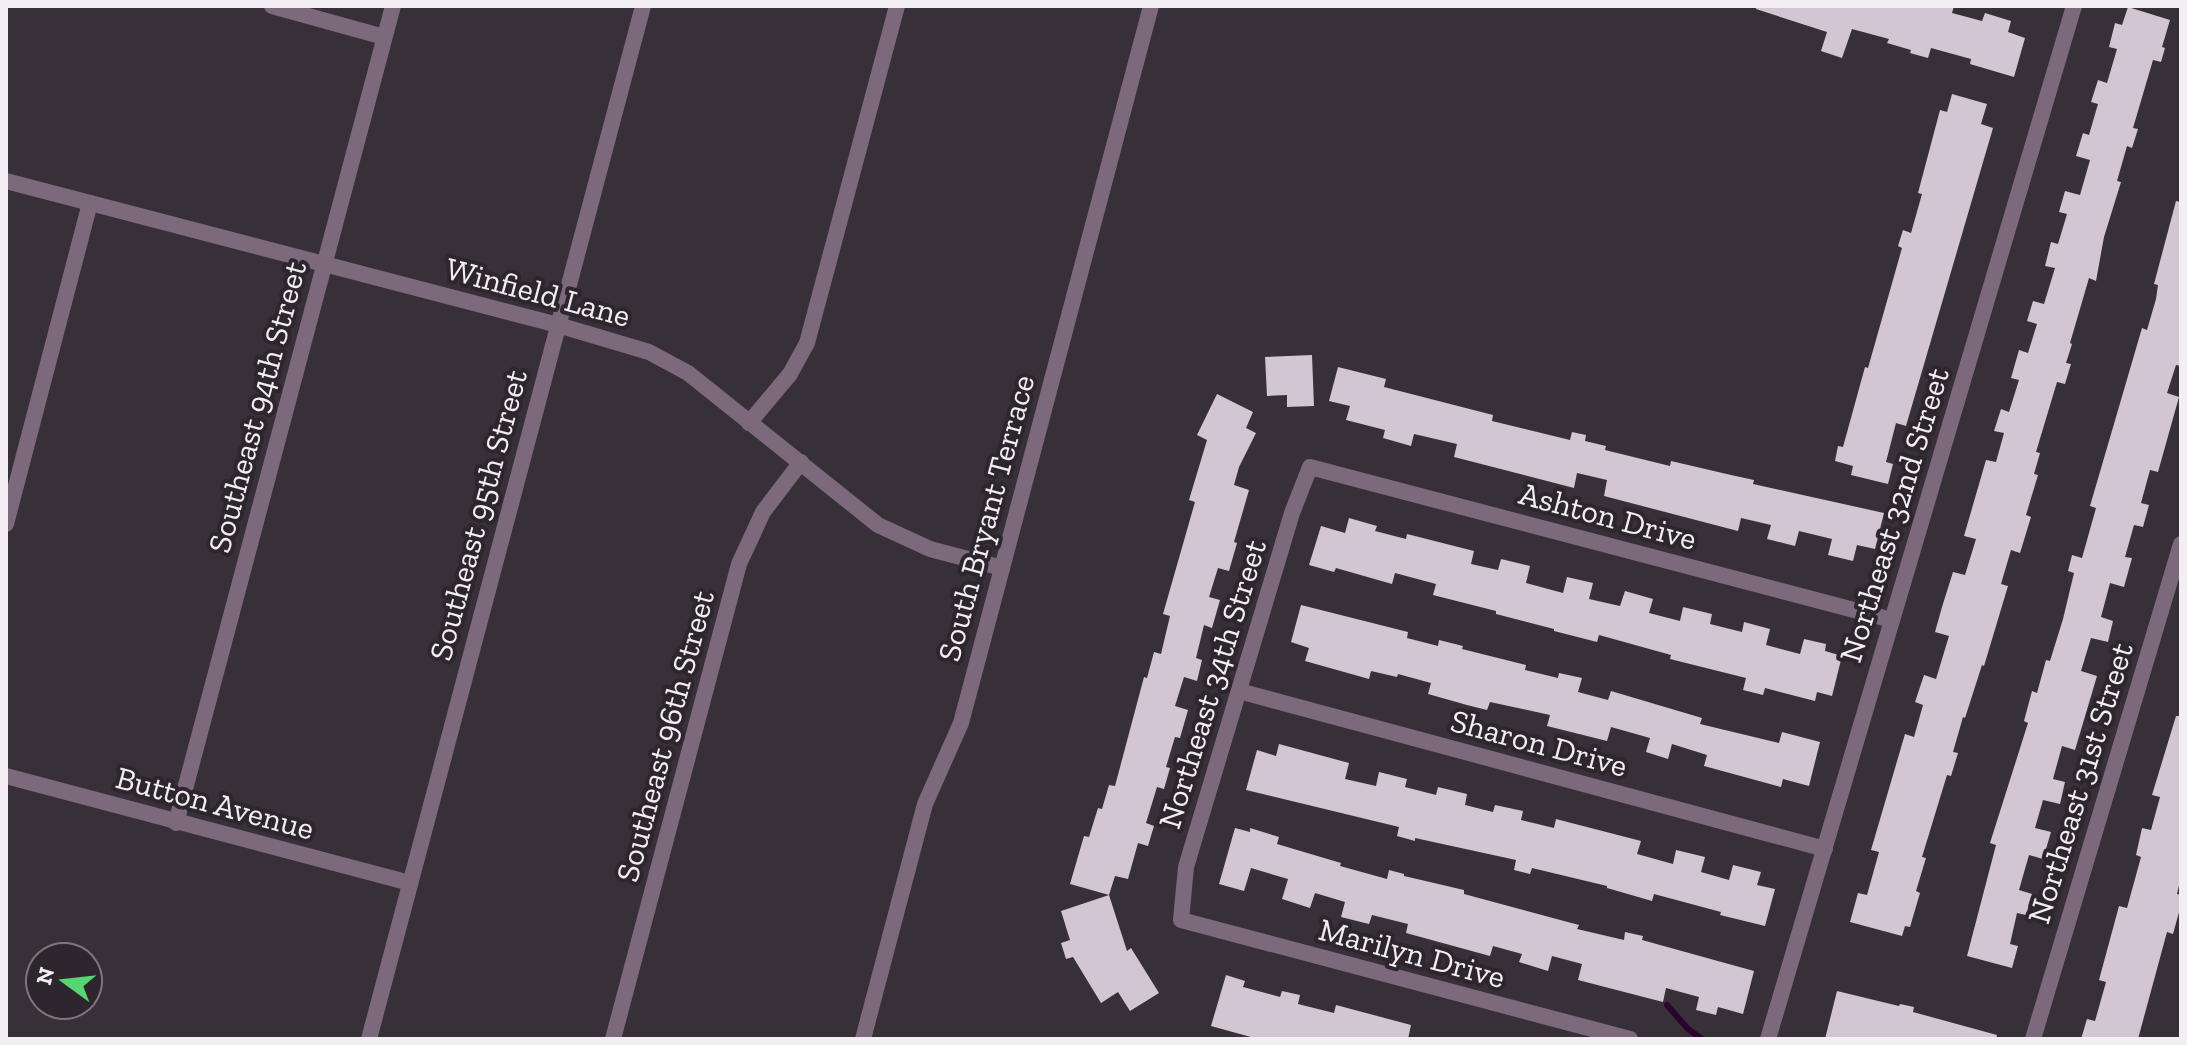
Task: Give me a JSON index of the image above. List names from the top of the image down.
{
  "streets": {
    "street": [
      "Winfield Lane",
      "Southeast 94th Street",
      "Southeast 95th Street",
      "Northeast 32nd Street",
      "Ashton Drive",
      "South Bryant Terrace",
      "Northeast 34th Street",
      "Southeast 96th Street",
      "Sharon Drive",
      "Northeast 31st Street",
      "Button Avenue",
      "Marilyn Drive"
    ]
  },
  "crossings": [
    ["Winfield Lane", "Southeast 94th Street"],
    ["Winfield Lane", "Southeast 95th Street"],
    ["Winfield Lane", "South Bryant Terrace"],
    ["Winfield Lane", "Southeast 96th Street"],
    ["Southeast 94th Street", "Button Avenue"],
    ["Southeast 95th Street", "Button Avenue"],
    ["Northeast 32nd Street", "Ashton Drive"],
    ["Northeast 32nd Street", "Sharon Drive"],
    ["Ashton Drive", "Northeast 34th Street"],
    ["Northeast 34th Street", "Sharon Drive"],
    ["Northeast 34th Street", "Marilyn Drive"]
  ],
  "north": "left"
}
